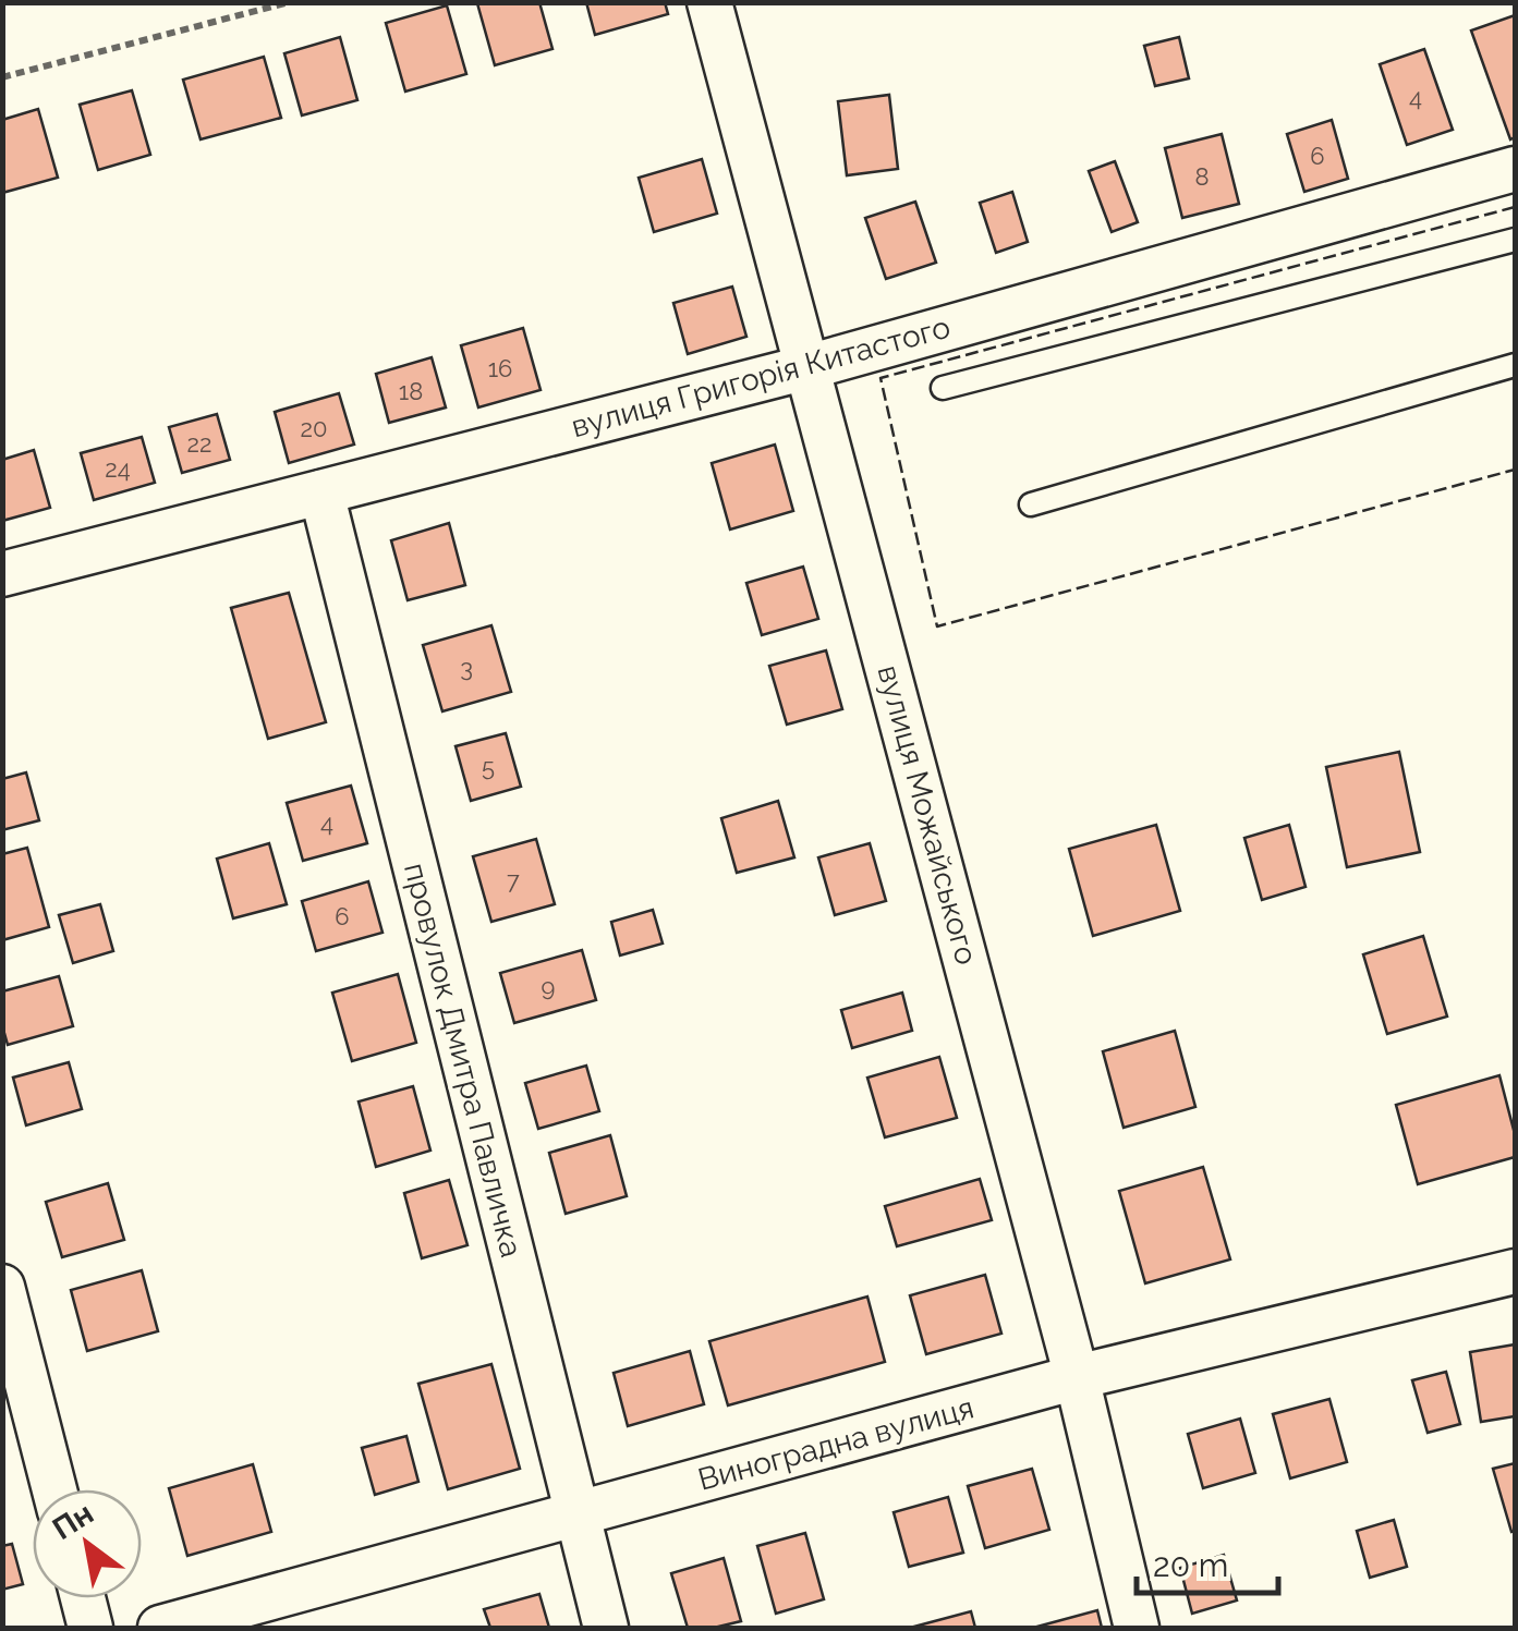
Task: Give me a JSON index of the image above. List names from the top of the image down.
{
  "streets": {
    "street": [
      "вулиця Григорія Китастого",
      "вулиця Можайського",
      "провулок Дмитра Павличка",
      "Виноградна вулиця"
    ]
  },
  "crossings": [
    ["вулиця Григорія Китастого", "вулиця Можайського"],
    ["вулиця Григорія Китастого", "провулок Дмитра Павличка"],
    ["вулиця Можайського", "Виноградна вулиця"],
    ["провулок Дмитра Павличка", "Виноградна вулиця"]
  ],
  "house_numbers": [
    "4",
    "6",
    "8",
    "16",
    "18",
    "20",
    "22",
    "24",
    "3",
    "5",
    "4",
    "7",
    "6",
    "9"
  ],
  "scale_bar": "20 m",
  "north": "top left"
}
